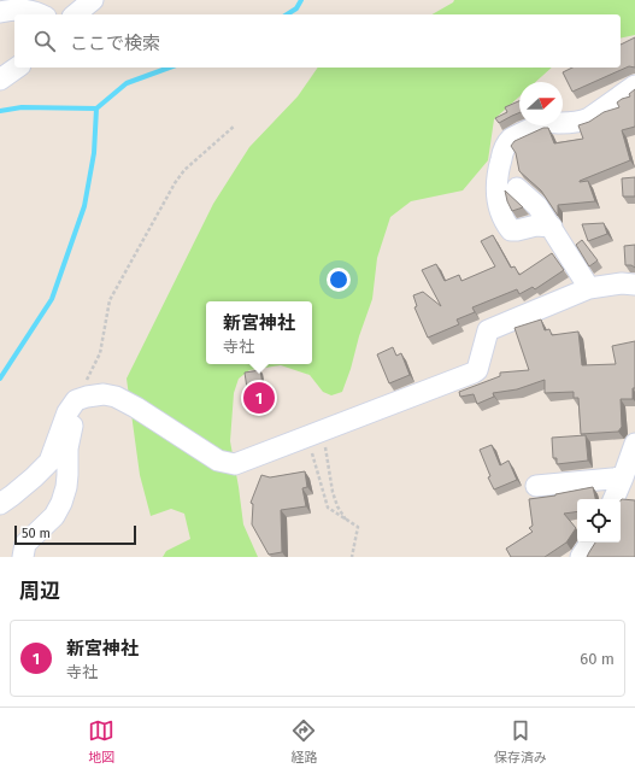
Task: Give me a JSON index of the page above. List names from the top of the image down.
{
  "scale_bar": "50 m",
  "north": "right",
  "page": {
    "search": "ここで検索",
    "popup": ["新宮神社", "寺社"],
    "pins": "1",
    "scale": "50 m",
    "heading": "周辺",
    "list": [
      {
        "mark": "1",
        "name": "新宮神社",
        "note": "寺社",
        "value": "60 m"
      }
    ],
    "nav": ["地図", "経路", "保存済み"]
  }
}
